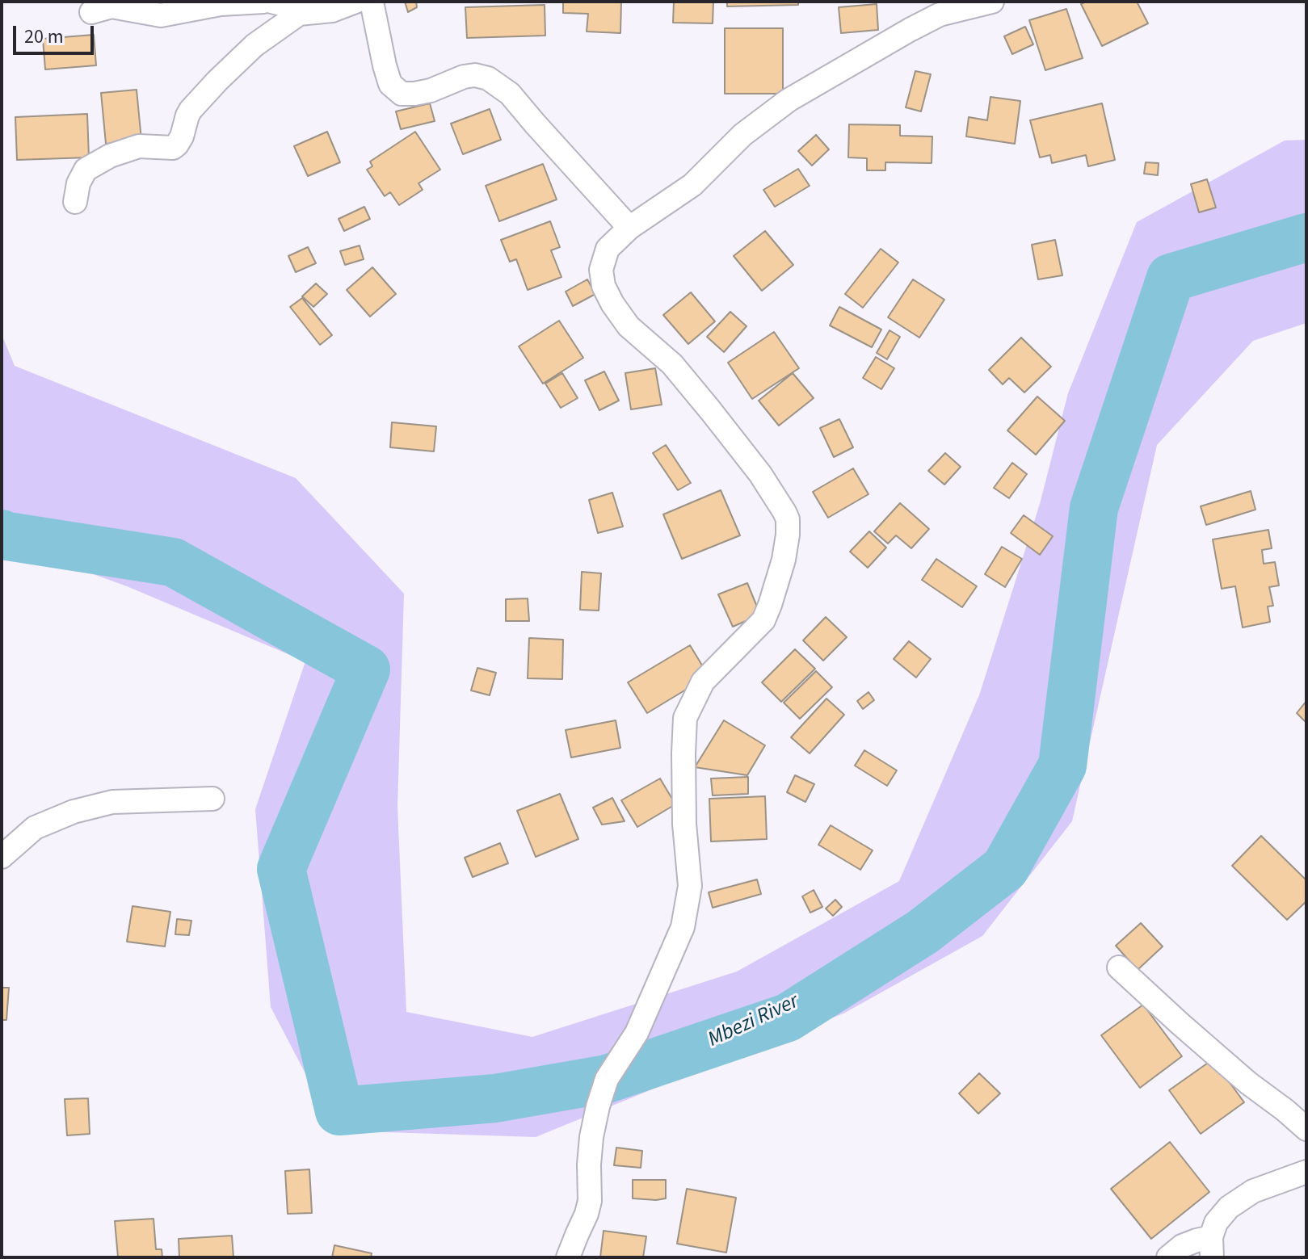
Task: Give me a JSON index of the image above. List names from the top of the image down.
{
  "water": ["Mbezi River"],
  "scale_bar": "20 m"
}
